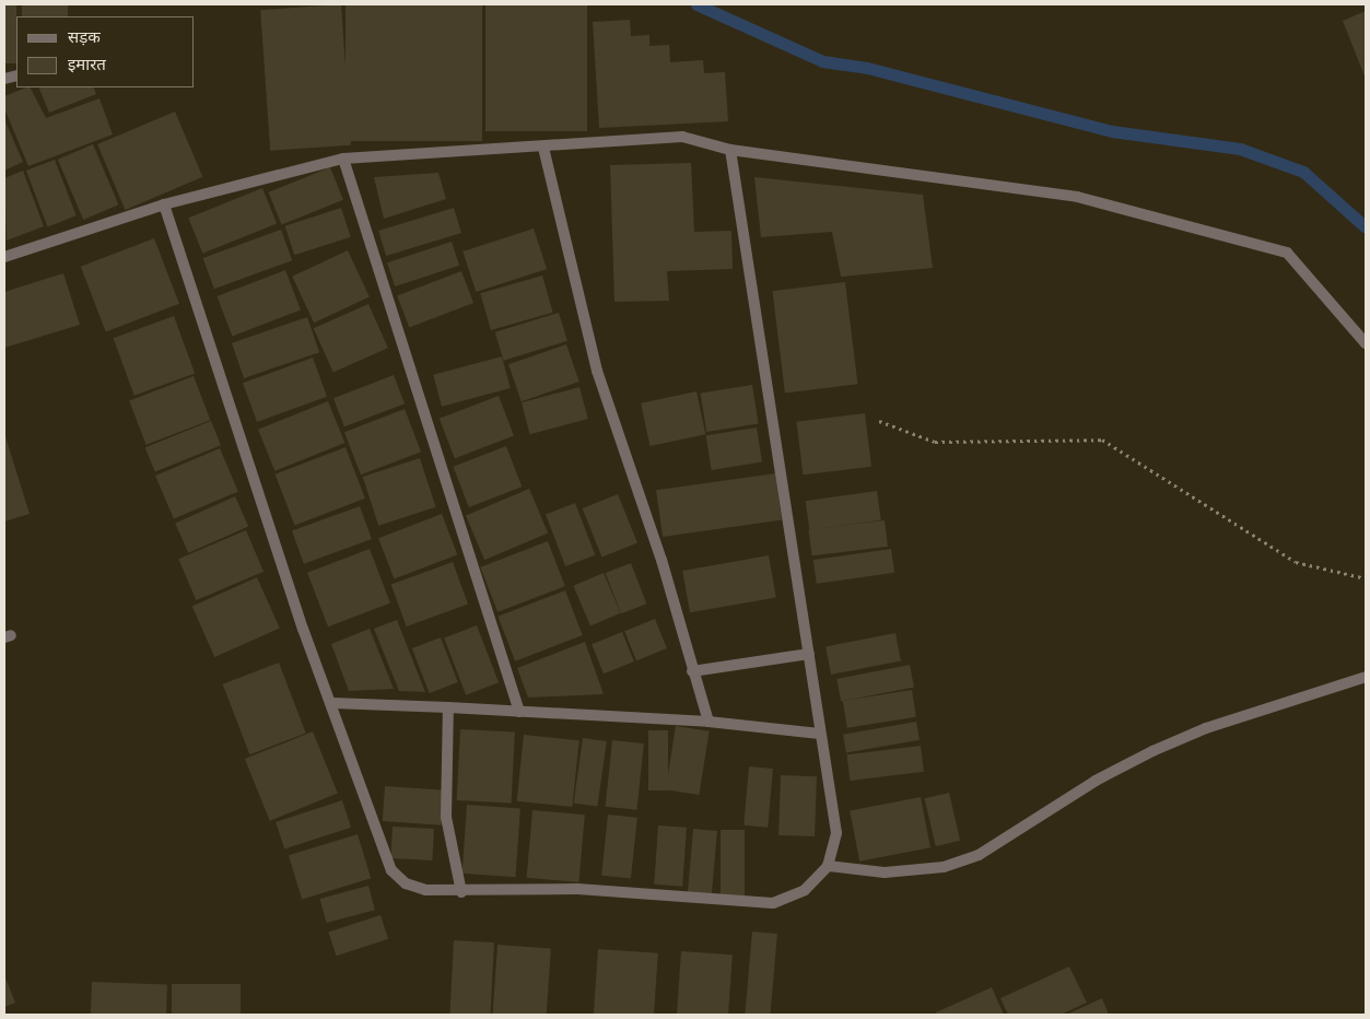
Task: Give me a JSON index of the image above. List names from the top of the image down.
{
  "legend": ["सड़क", "इमारत"]
}
